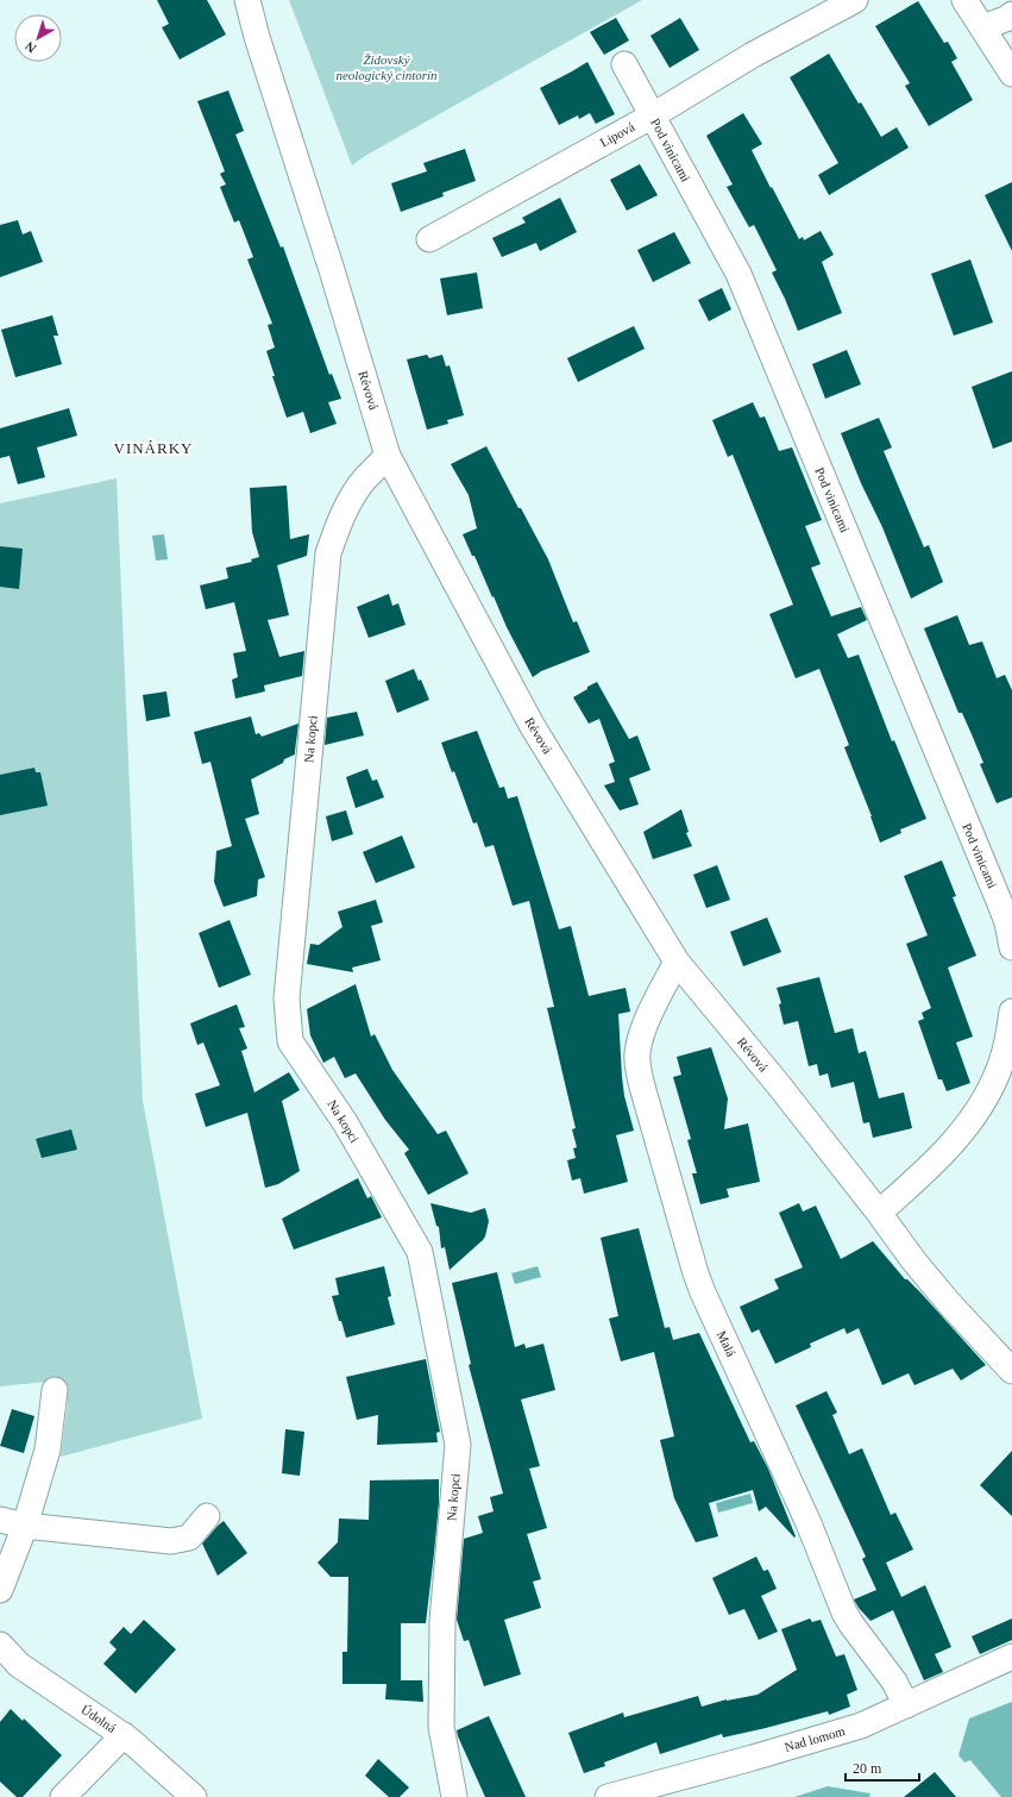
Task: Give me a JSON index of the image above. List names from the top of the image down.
{
  "streets": {
    "street": [
      "Lipová",
      "Pod vinicami",
      "Révová",
      "Na kopci",
      "Malá",
      "Údolná",
      "Nad lomom"
    ]
  },
  "crossings": [
    ["Lipová", "Pod vinicami"],
    ["Révová", "Na kopci"],
    ["Révová", "Malá"],
    ["Malá", "Nad lomom"]
  ],
  "districts": ["VINÁRKY"],
  "parks": ["Židovský neologický cintorín"],
  "scale_bar": "20 m",
  "north": "bottom left"
}
